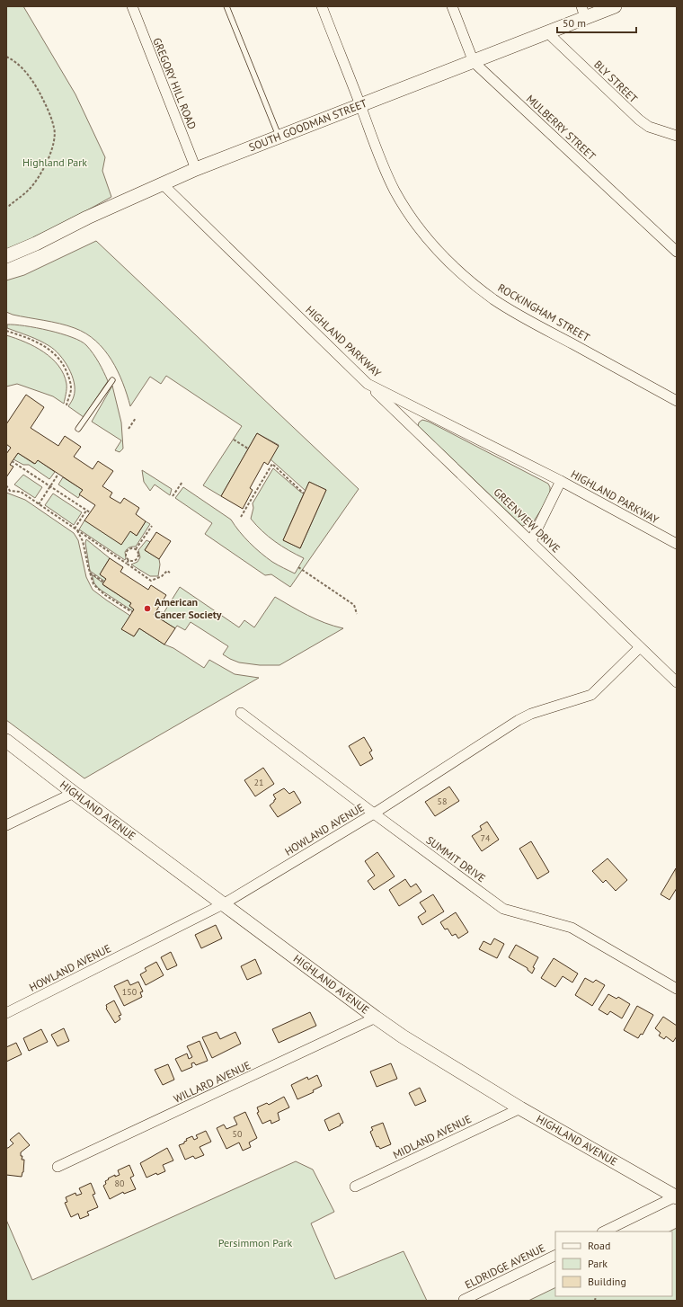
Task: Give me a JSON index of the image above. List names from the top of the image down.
{
  "streets": {
    "street": [
      "BLY STREET",
      "GREGORY HILL ROAD",
      "SOUTH GOODMAN STREET",
      "MULBERRY STREET",
      "ROCKINGHAM STREET",
      "HIGHLAND PARKWAY",
      "GREENVIEW DRIVE",
      "HIGHLAND AVENUE",
      "HOWLAND AVENUE",
      "SUMMIT DRIVE",
      "WILLARD AVENUE",
      "MIDLAND AVENUE",
      "ELDRIDGE AVENUE"
    ]
  },
  "crossings": [
    ["BLY STREET", "SOUTH GOODMAN STREET"],
    ["GREGORY HILL ROAD", "SOUTH GOODMAN STREET"],
    ["SOUTH GOODMAN STREET", "MULBERRY STREET"],
    ["SOUTH GOODMAN STREET", "ROCKINGHAM STREET"],
    ["SOUTH GOODMAN STREET", "HIGHLAND PARKWAY"],
    ["HIGHLAND PARKWAY", "GREENVIEW DRIVE"],
    ["GREENVIEW DRIVE", "HOWLAND AVENUE"],
    ["HIGHLAND AVENUE", "HOWLAND AVENUE"],
    ["HIGHLAND AVENUE", "WILLARD AVENUE"],
    ["HIGHLAND AVENUE", "MIDLAND AVENUE"],
    ["HOWLAND AVENUE", "SUMMIT DRIVE"]
  ],
  "parks": ["Highland Park", "Persimmon Park"],
  "places": ["American Cancer Society"],
  "house_numbers": [
    "21",
    "58",
    "74",
    "150",
    "50",
    "80"
  ],
  "legend": ["Road", "Park", "Building"],
  "scale_bar": "50 m"
}
